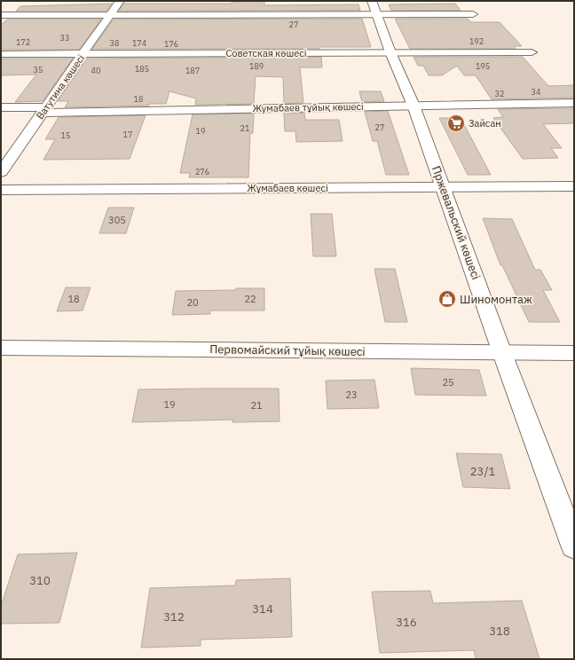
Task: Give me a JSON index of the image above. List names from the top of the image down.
{
  "streets": {
    "street": [
      "Советская көшесі",
      "Ватутина көшесі",
      "Жумабаев тұйық көшесі",
      "Жұмабаев көшесі",
      "Пржевальский көшесі",
      "Первомайский тұйық көшесі"
    ]
  },
  "crossings": [
    ["Советская көшесі", "Ватутина көшесі"],
    ["Советская көшесі", "Пржевальский көшесі"],
    ["Ватутина көшесі", "Жумабаев тұйық көшесі"],
    ["Жумабаев тұйық көшесі", "Пржевальский көшесі"],
    ["Жұмабаев көшесі", "Пржевальский көшесі"],
    ["Пржевальский көшесі", "Первомайский тұйық көшесі"]
  ],
  "places": {
    "supermarket": ["Зайсан"],
    "shop": ["Шиномонтаж"]
  },
  "house_numbers": [
    "27",
    "33",
    "192",
    "172",
    "38",
    "174",
    "176",
    "189",
    "195",
    "185",
    "35",
    "40",
    "187",
    "34",
    "32",
    "18",
    "27",
    "21",
    "19",
    "17",
    "15",
    "276",
    "305",
    "18",
    "22",
    "20",
    "25",
    "23",
    "19",
    "21",
    "23/1",
    "310",
    "314",
    "312",
    "316",
    "318"
  ]
}
